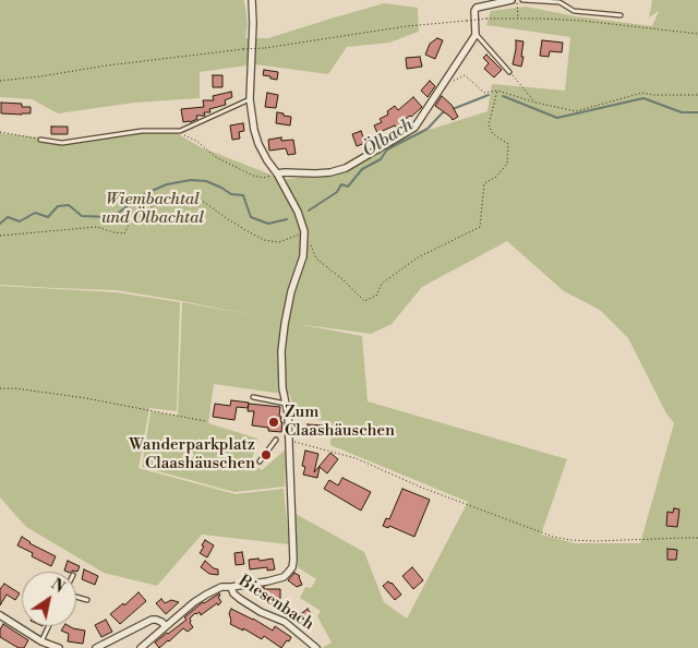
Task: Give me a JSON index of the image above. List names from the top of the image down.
{
  "streets": {
    "street": ["Biesenbach"]
  },
  "water": ["Ölbach"],
  "parks": ["Wiembachtal und Ölbachtal"],
  "places": ["Zum Claashäuschen", "Wanderparkplatz Claashäuschen"],
  "north": "top right"
}
